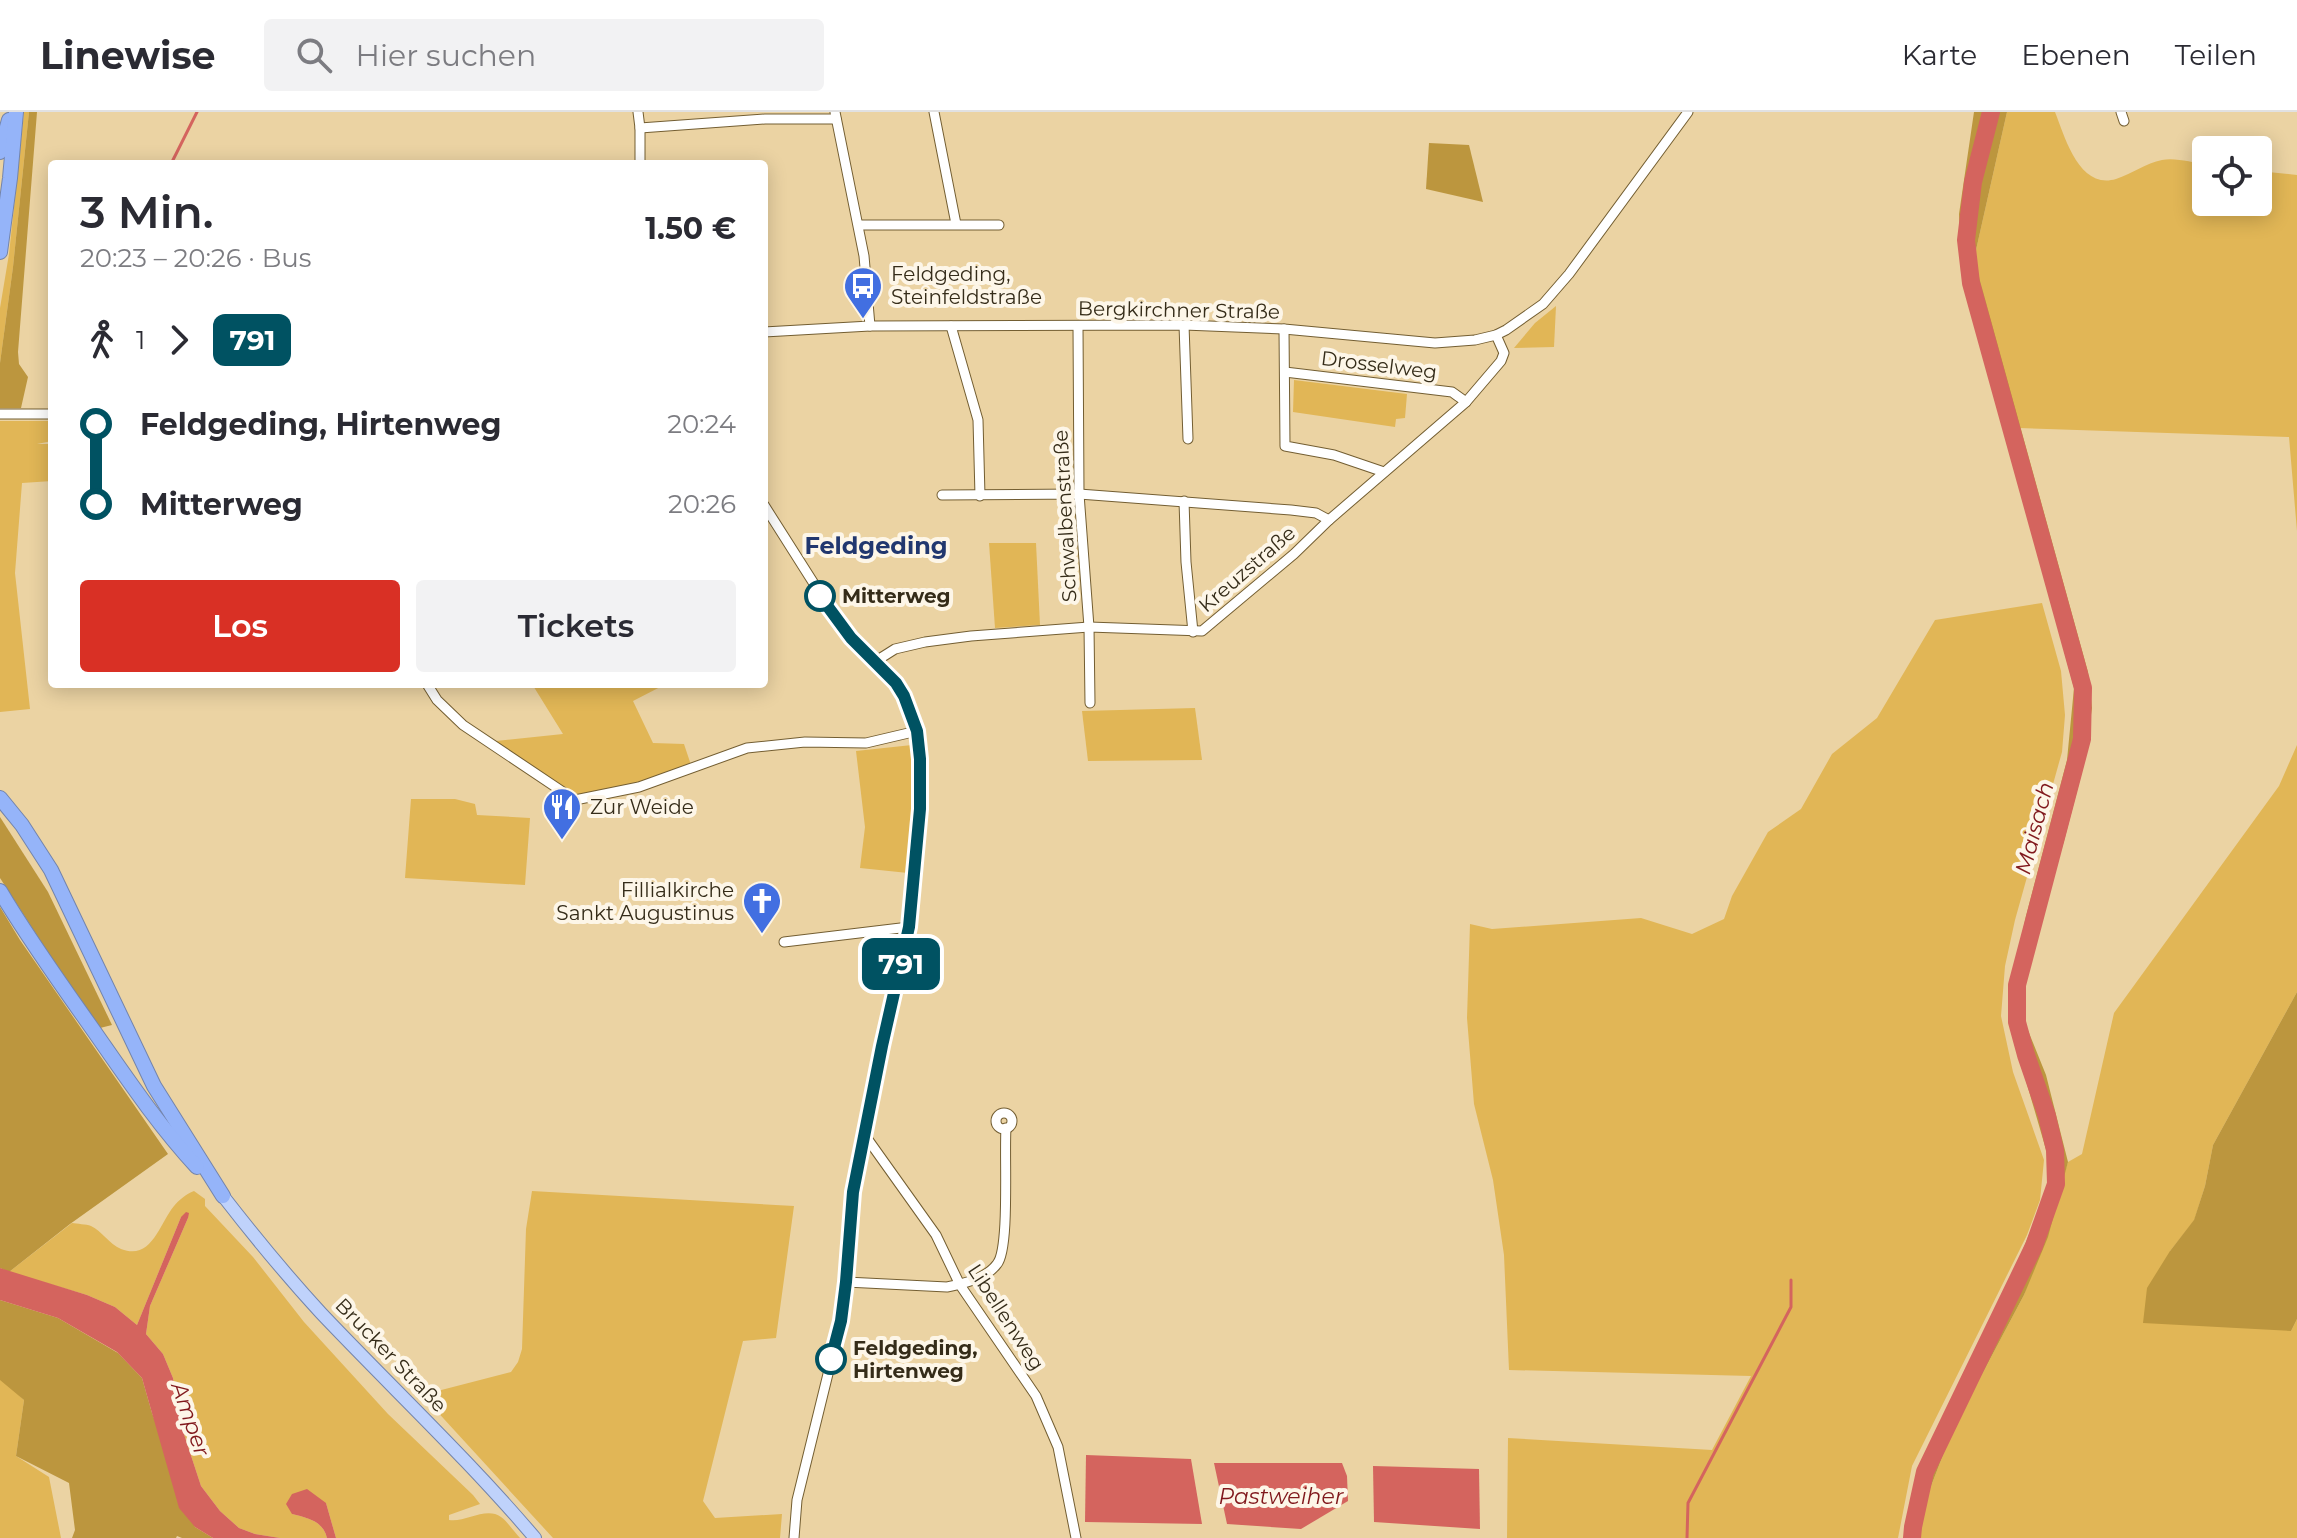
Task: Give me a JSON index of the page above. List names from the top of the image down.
{
  "streets": {
    "main road": ["Brucker Straße"],
    "street": [
      "Bergkirchner Straße",
      "Drosselweg",
      "Schwalbenstraße",
      "Kreuzstraße",
      "Libellenweg"
    ]
  },
  "crossings": [
    ["Bergkirchner Straße", "Schwalbenstraße"],
    ["Bergkirchner Straße", "Kreuzstraße"],
    ["Drosselweg", "Kreuzstraße"],
    ["Schwalbenstraße", "Kreuzstraße"]
  ],
  "districts": ["Feldgeding"],
  "water": ["Maisach", "Amper", "Pastweiher"],
  "places": {
    "bus stop": ["Feldgeding, Steinfeldstraße"],
    "other": ["Mitterweg", "Feldgeding, Hirtenweg"],
    "restaurant": ["Zur Weide"],
    "church": ["Fillialkirche Sankt Augustinus"]
  },
  "lines": ["bus line 791"],
  "page": {
    "header": "Linewise",
    "search": "Hier suchen",
    "nav": ["Karte", "Ebenen", "Teilen"],
    "on_map": "791",
    "heading": ["3 Min.", "20:23 – 20:26 · Bus", "1.50 €"],
    "legs": ["1", "791"],
    "list": [
      {
        "name": "Feldgeding, Hirtenweg",
        "value": "20:24"
      },
      {
        "name": "Mitterweg",
        "value": "20:26"
      }
    ],
    "buttons": ["Los", "Tickets"]
  }
}
